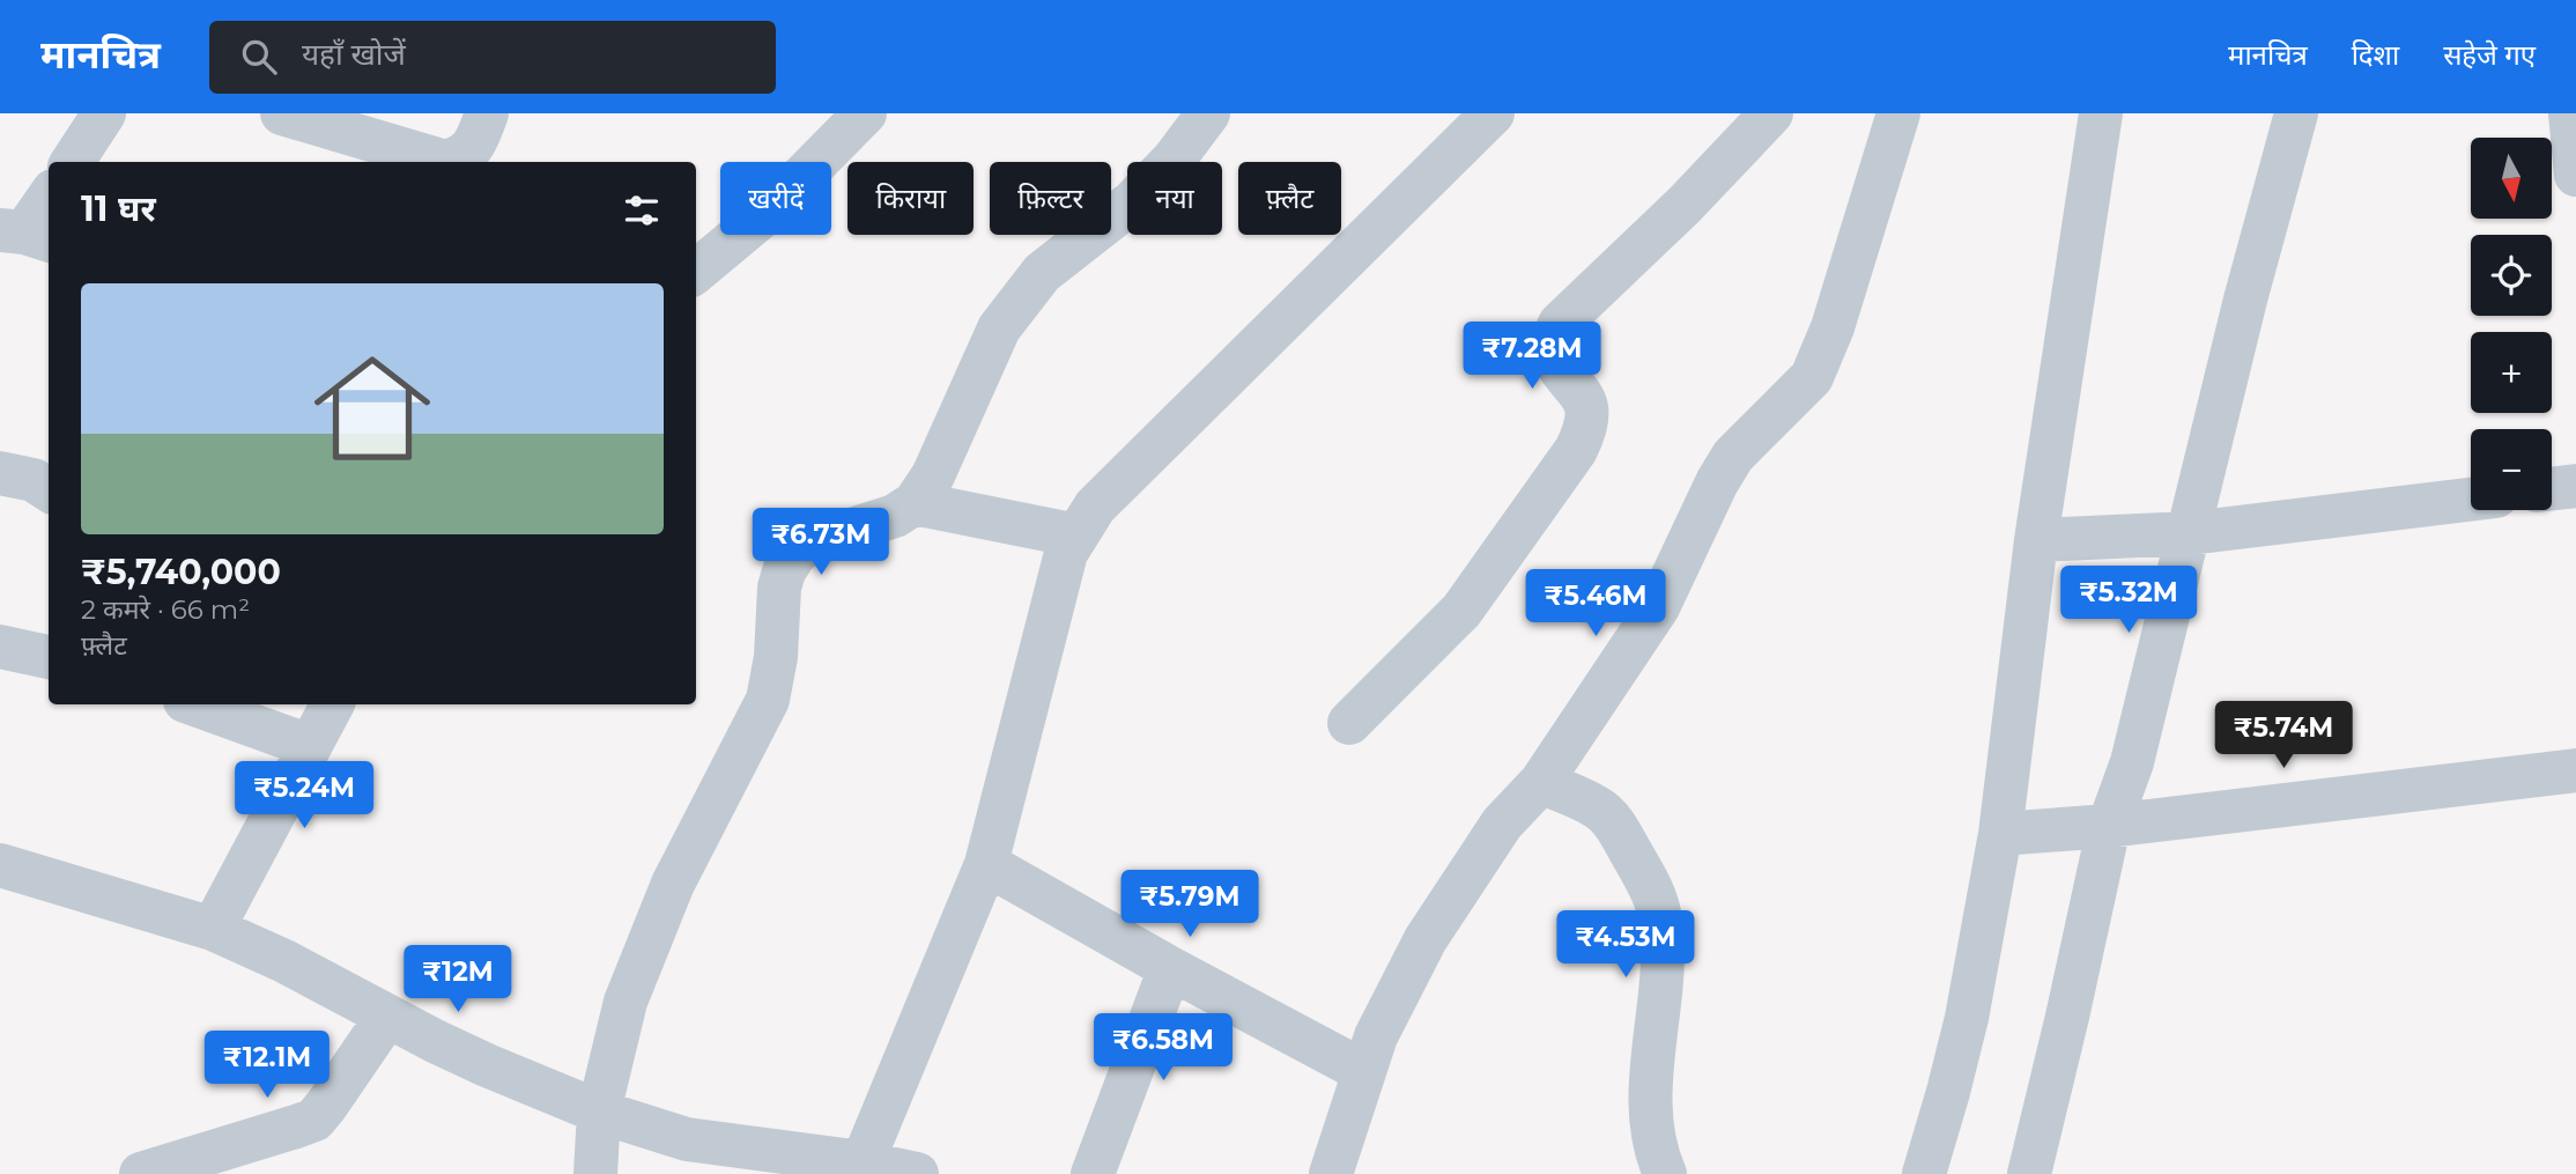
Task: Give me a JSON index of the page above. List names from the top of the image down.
{
  "north": "bottom",
  "page": {
    "header": "मानचित्र",
    "search": "यहाँ खोजें",
    "nav": ["मानचित्र", "दिशा", "सहेजे गए"],
    "map_buttons": ["+", "−"],
    "chip": [
      "खरीदें",
      "किराया",
      "फ़िल्टर",
      "नया",
      "फ़्लैट"
    ],
    "heading": "11 घर",
    "list": [
      {
        "name": "₹5,740,000",
        "note": "2 कमरे · 66 m² · फ़्लैट"
      }
    ],
    "price": [
      "₹7.28M",
      "₹6.73M",
      "₹5.32M",
      "₹5.46M",
      "₹5.74M",
      "₹5.24M",
      "₹5.79M",
      "₹4.53M",
      "₹12M",
      "₹6.58M",
      "₹12.1M"
    ]
  }
}
